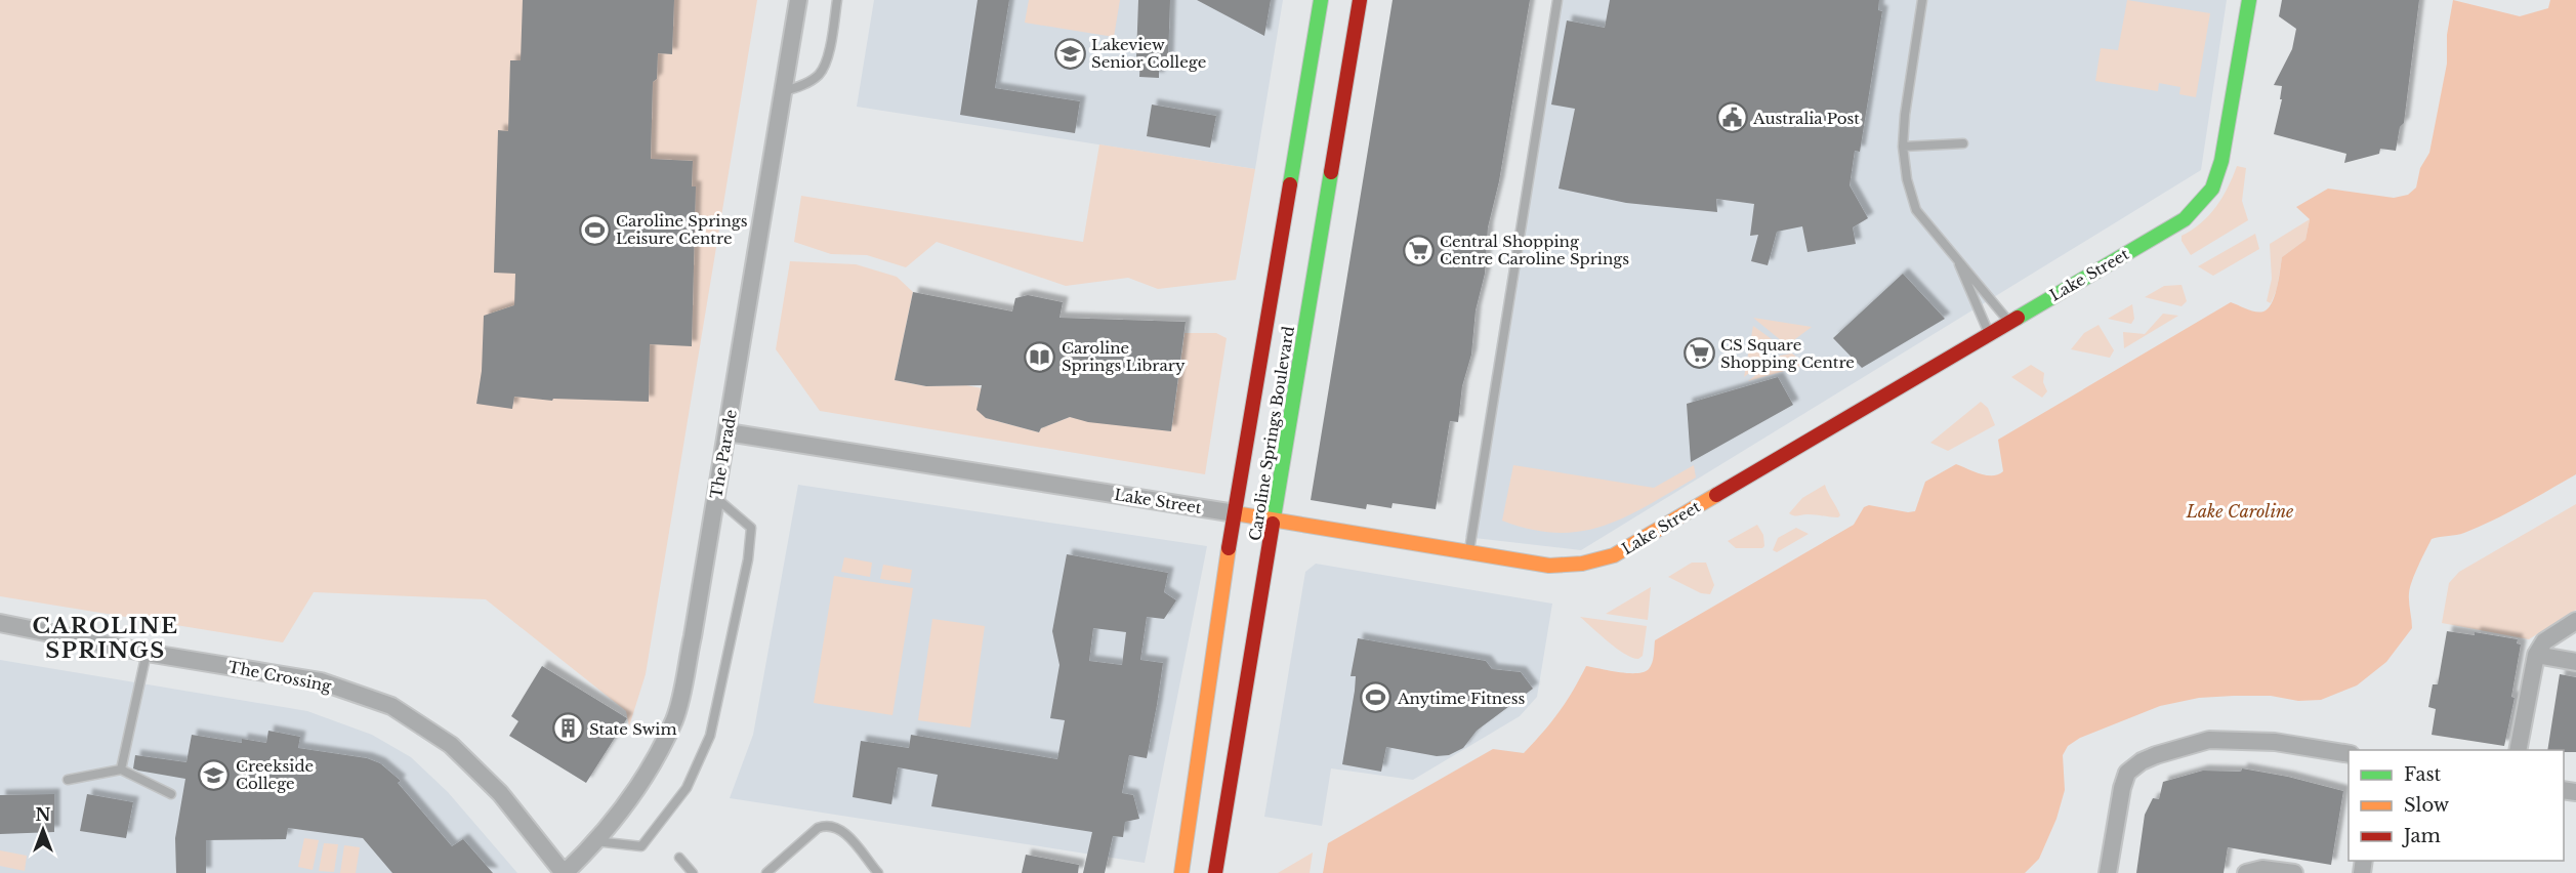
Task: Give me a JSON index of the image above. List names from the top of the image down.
{
  "streets": {
    "main road": ["Lake Street", "Caroline Springs Boulevard"],
    "street": ["The Parade", "The Crossing"]
  },
  "crossings": [
    ["Lake Street", "Caroline Springs Boulevard"],
    ["Lake Street", "The Parade"],
    ["The Parade", "The Crossing"]
  ],
  "districts": ["CAROLINE SPRINGS"],
  "water": ["Lake Caroline"],
  "places": {
    "school or university": ["Lakeview Senior College", "Creekside College"],
    "public building": ["Australia Post"],
    "sports": ["Caroline Springs Leisure Centre", "Anytime Fitness"],
    "supermarket": ["Central Shopping Centre Caroline Springs", "CS Square Shopping Centre"],
    "library": ["Caroline Springs Library"],
    "building": ["State Swim"]
  },
  "legend": ["Fast", "Slow", "Jam"],
  "north": "top"
}
